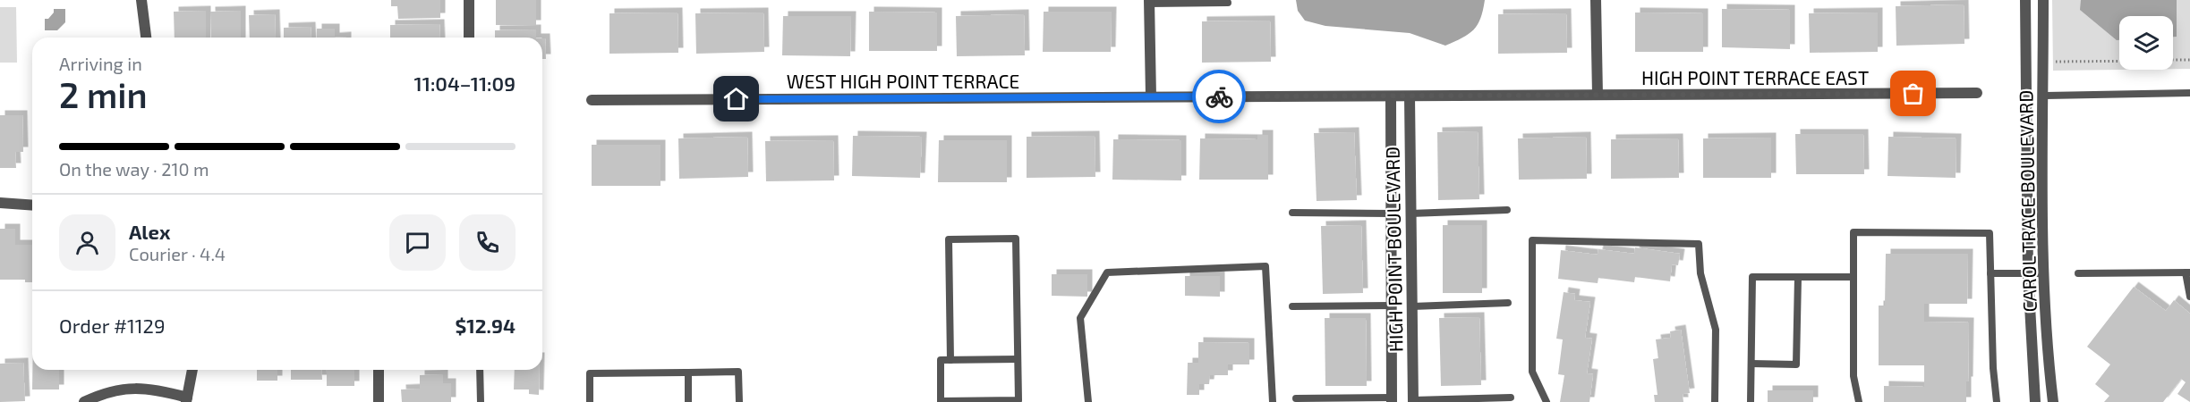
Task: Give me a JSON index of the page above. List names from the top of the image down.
{
  "streets": {
    "street": [
      "HIGH POINT TERRACE EAST",
      "WEST HIGH POINT TERRACE",
      "CAROL TRACE BOULEVARD",
      "HIGH POINT BOULEVARD"
    ]
  },
  "page": {
    "heading": ["2 min", "Arriving in", "11:04–11:09"],
    "panel": [
      "Alex",
      "Courier · 4.4",
      "Order #1129",
      "$12.94"
    ],
    "bar": "On the way · 210 m"
  }
}
